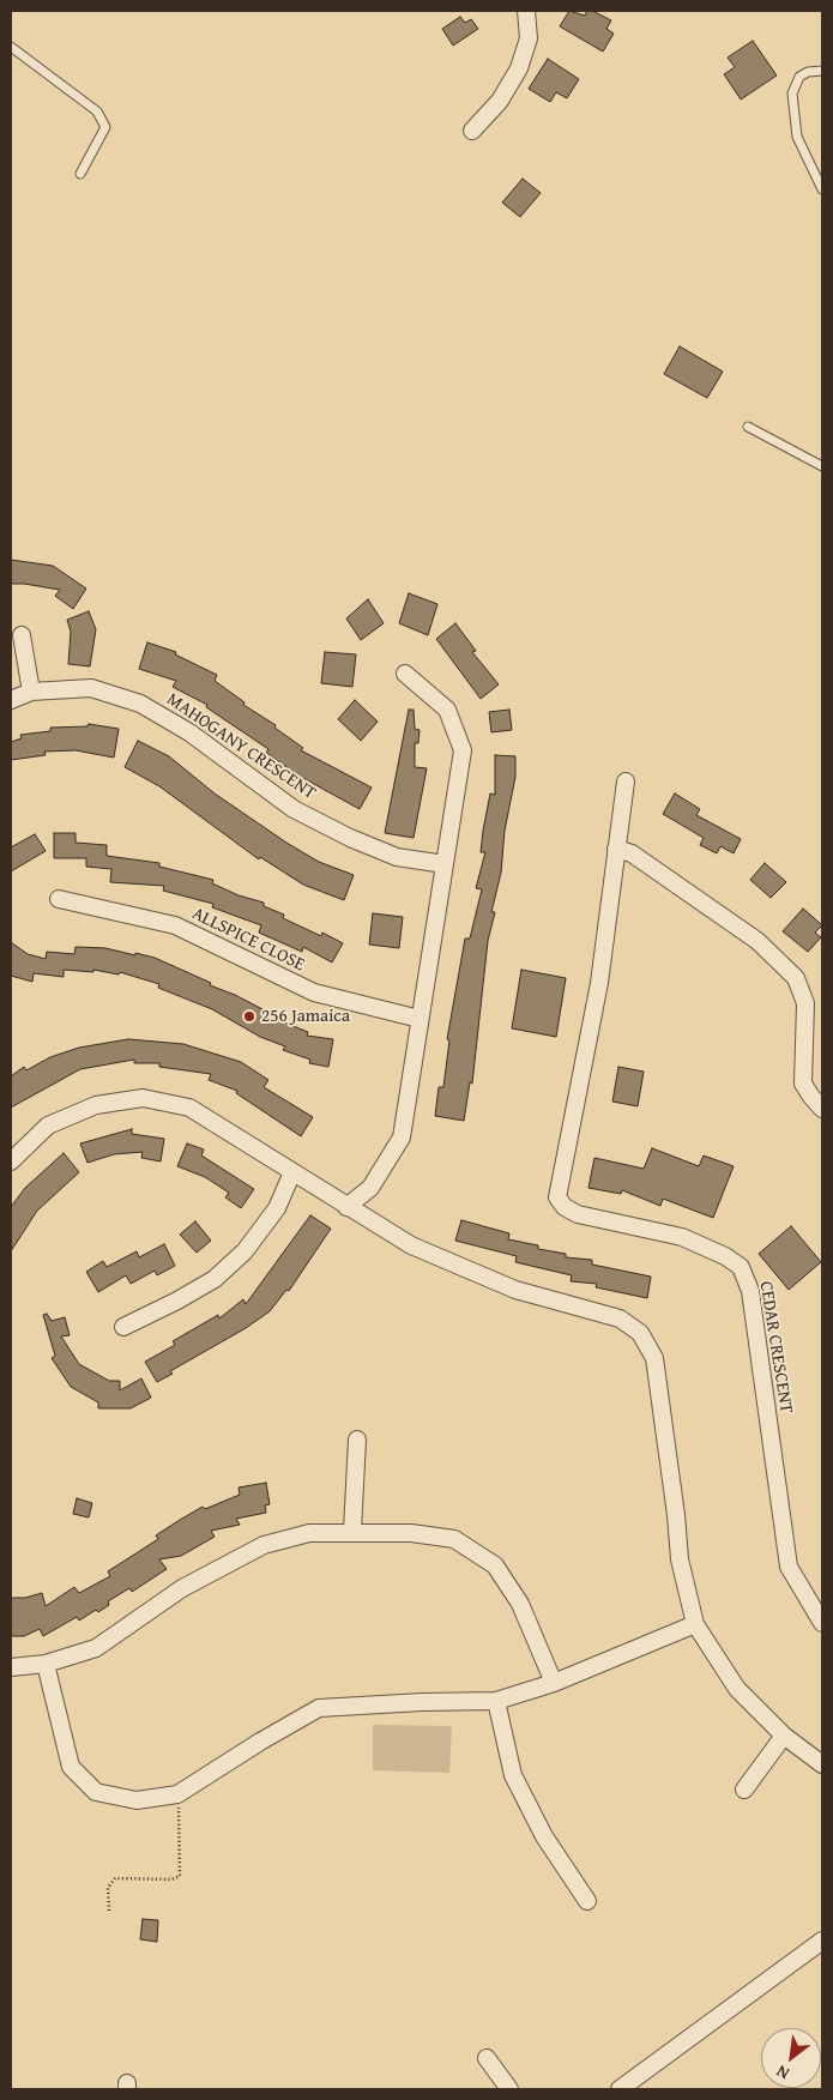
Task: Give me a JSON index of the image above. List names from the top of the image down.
{
  "streets": {
    "street": ["MAHOGANY CRESCENT", "ALLSPICE CLOSE", "CEDAR CRESCENT"]
  },
  "places": ["256 Jamaica"],
  "north": "bottom left"
}
